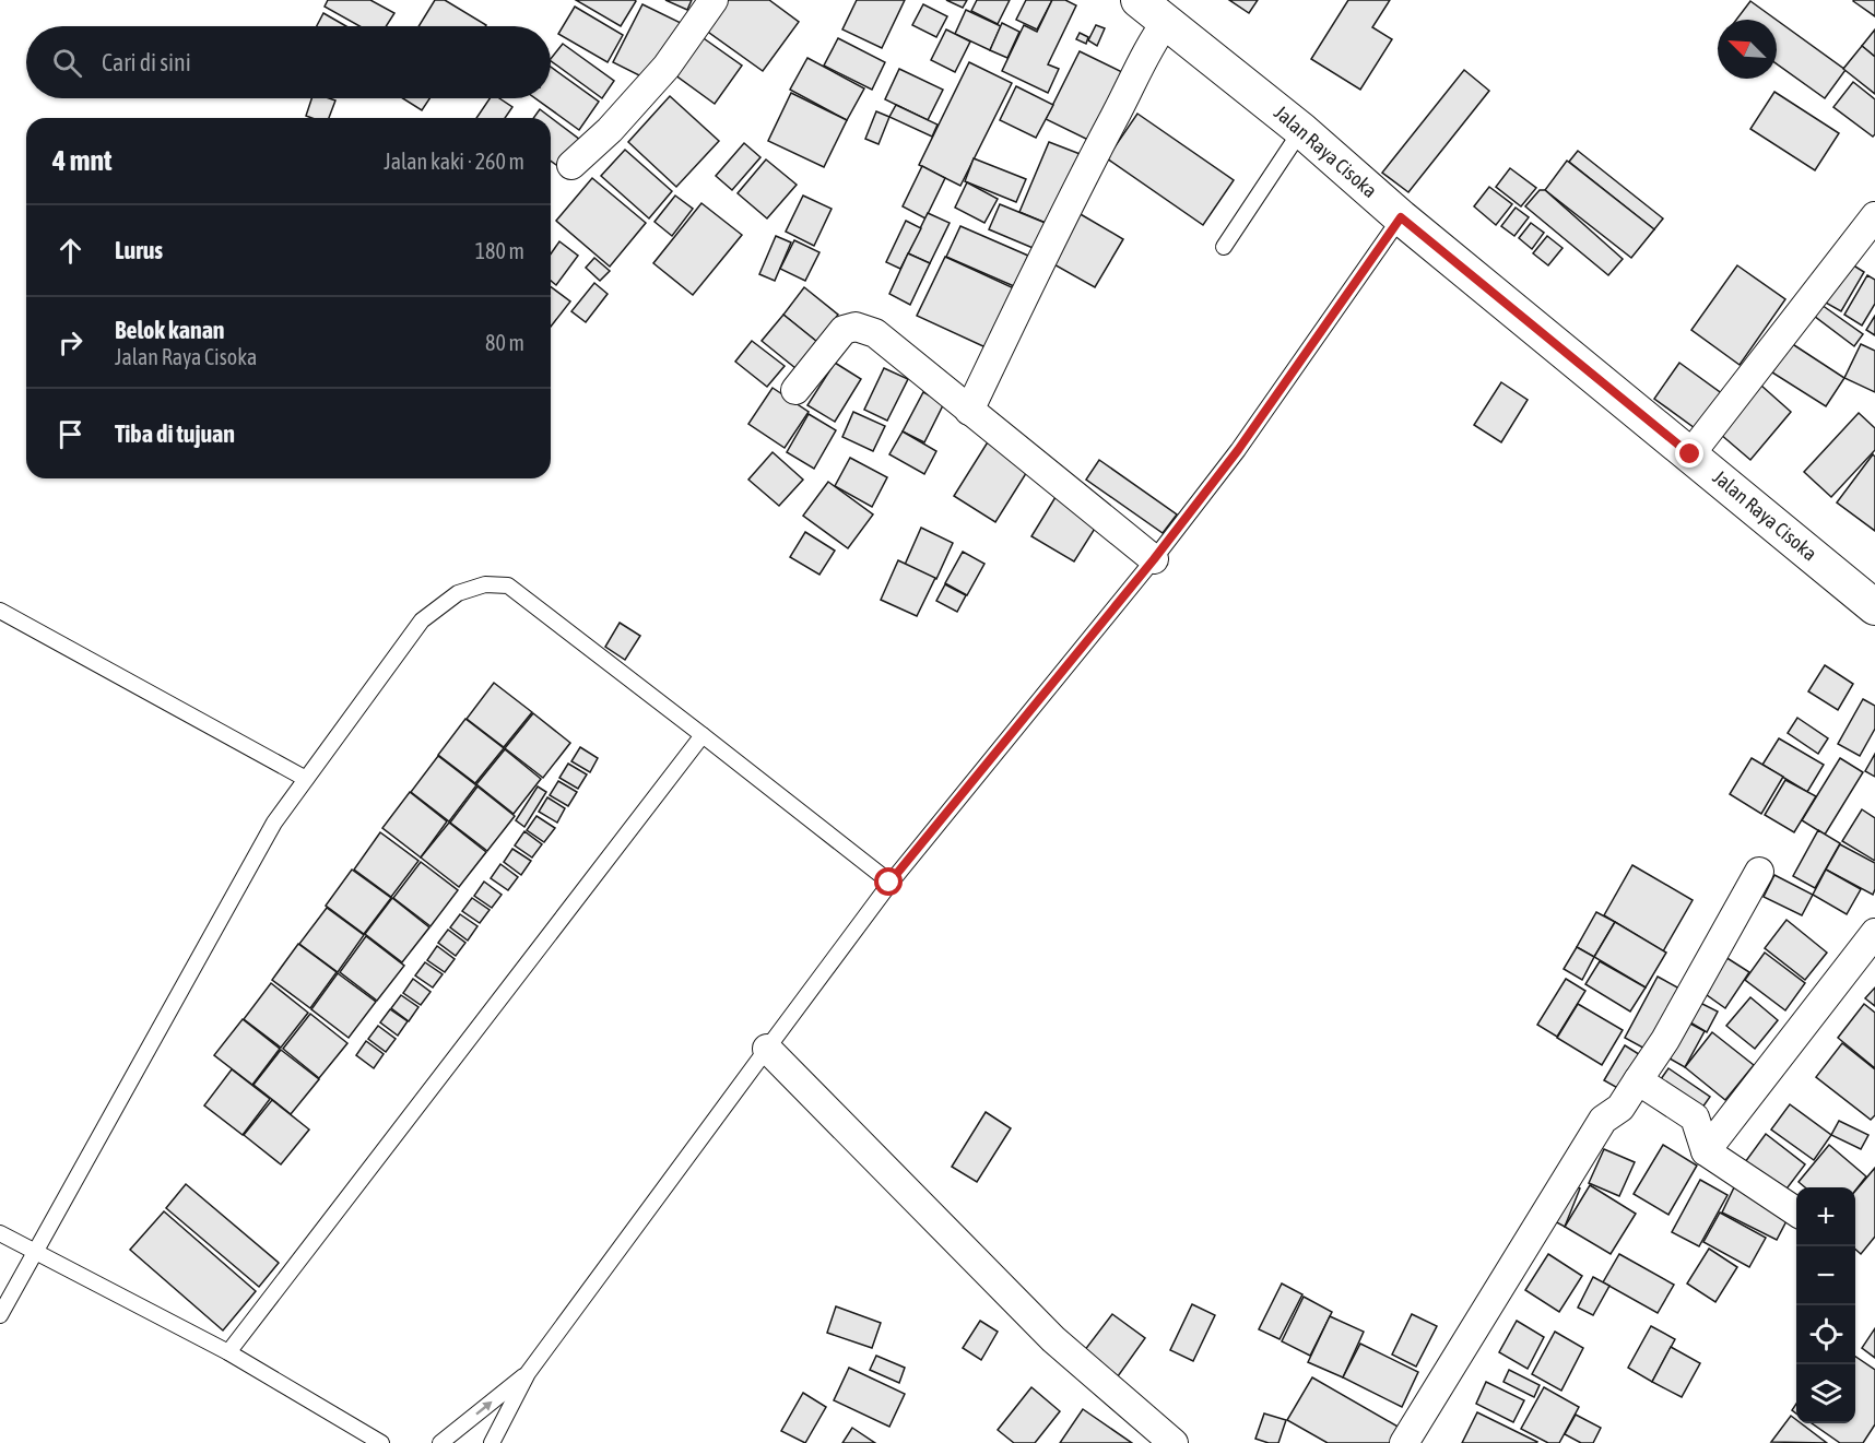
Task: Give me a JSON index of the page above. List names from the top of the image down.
{
  "streets": {
    "street": ["Jalan Raya Cisoka"]
  },
  "north": "top left",
  "page": {
    "search": "Cari di sini",
    "heading": ["4 mnt", "Jalan kaki · 260 m"],
    "list": [
      ["Lurus", "180 m"],
      ["Belok kanan", "Jalan Raya Cisoka", "80 m"],
      "Tiba di tujuan"
    ],
    "map_buttons": ["+", "−"]
  }
}
